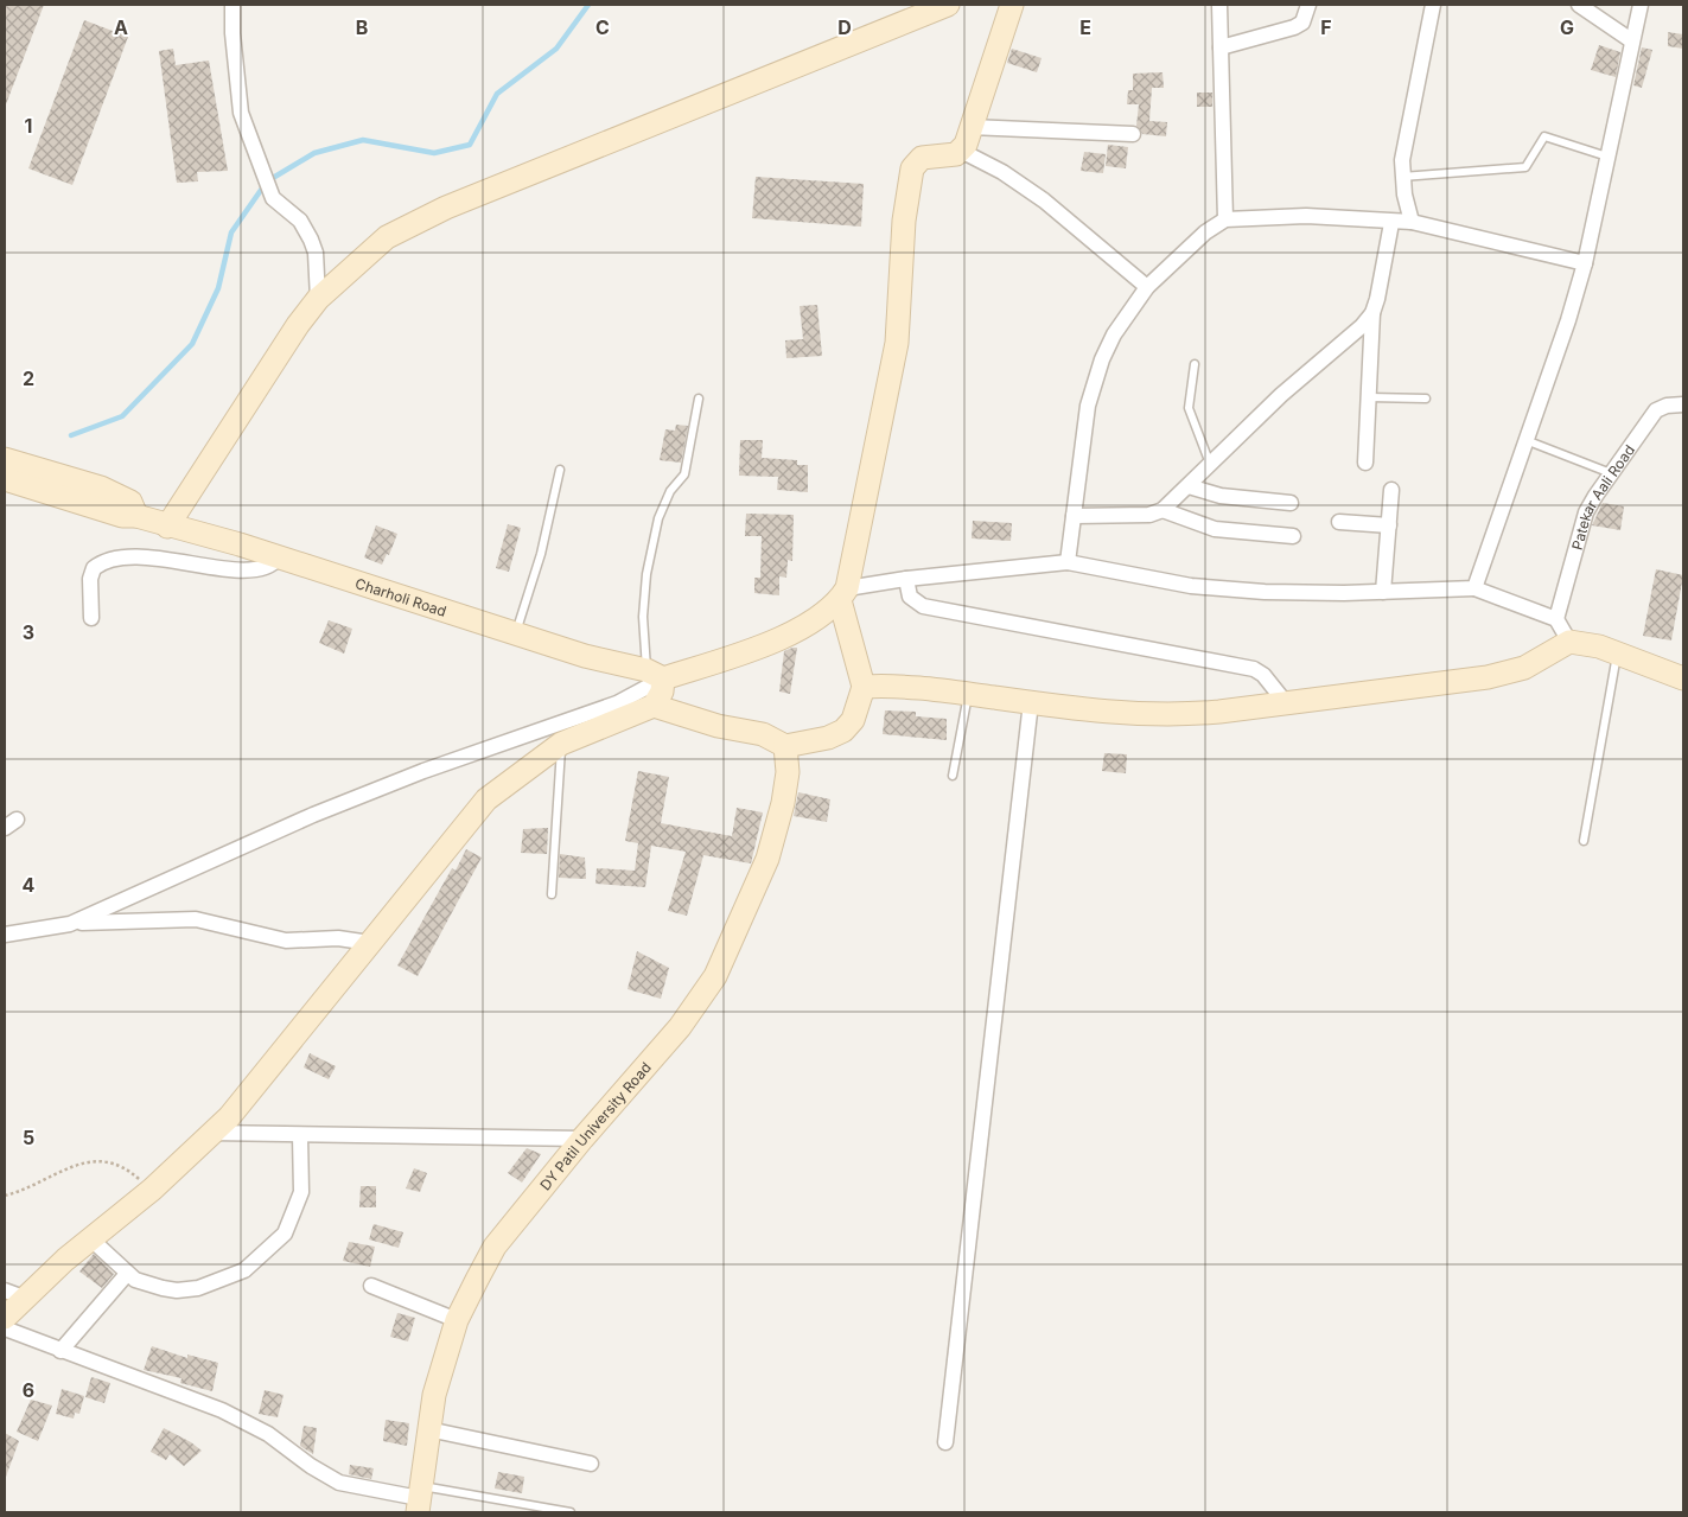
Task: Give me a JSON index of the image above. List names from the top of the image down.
{
  "streets": {
    "street": ["Patekar Aali Road", "Charholi Road", "DY Patil University Road"]
  },
  "grid": {
    "columns": [
      "A",
      "B",
      "C",
      "D",
      "E",
      "F",
      "G"
    ],
    "rows": [
      "1",
      "2",
      "3",
      "4",
      "5",
      "6"
    ]
  }
}
